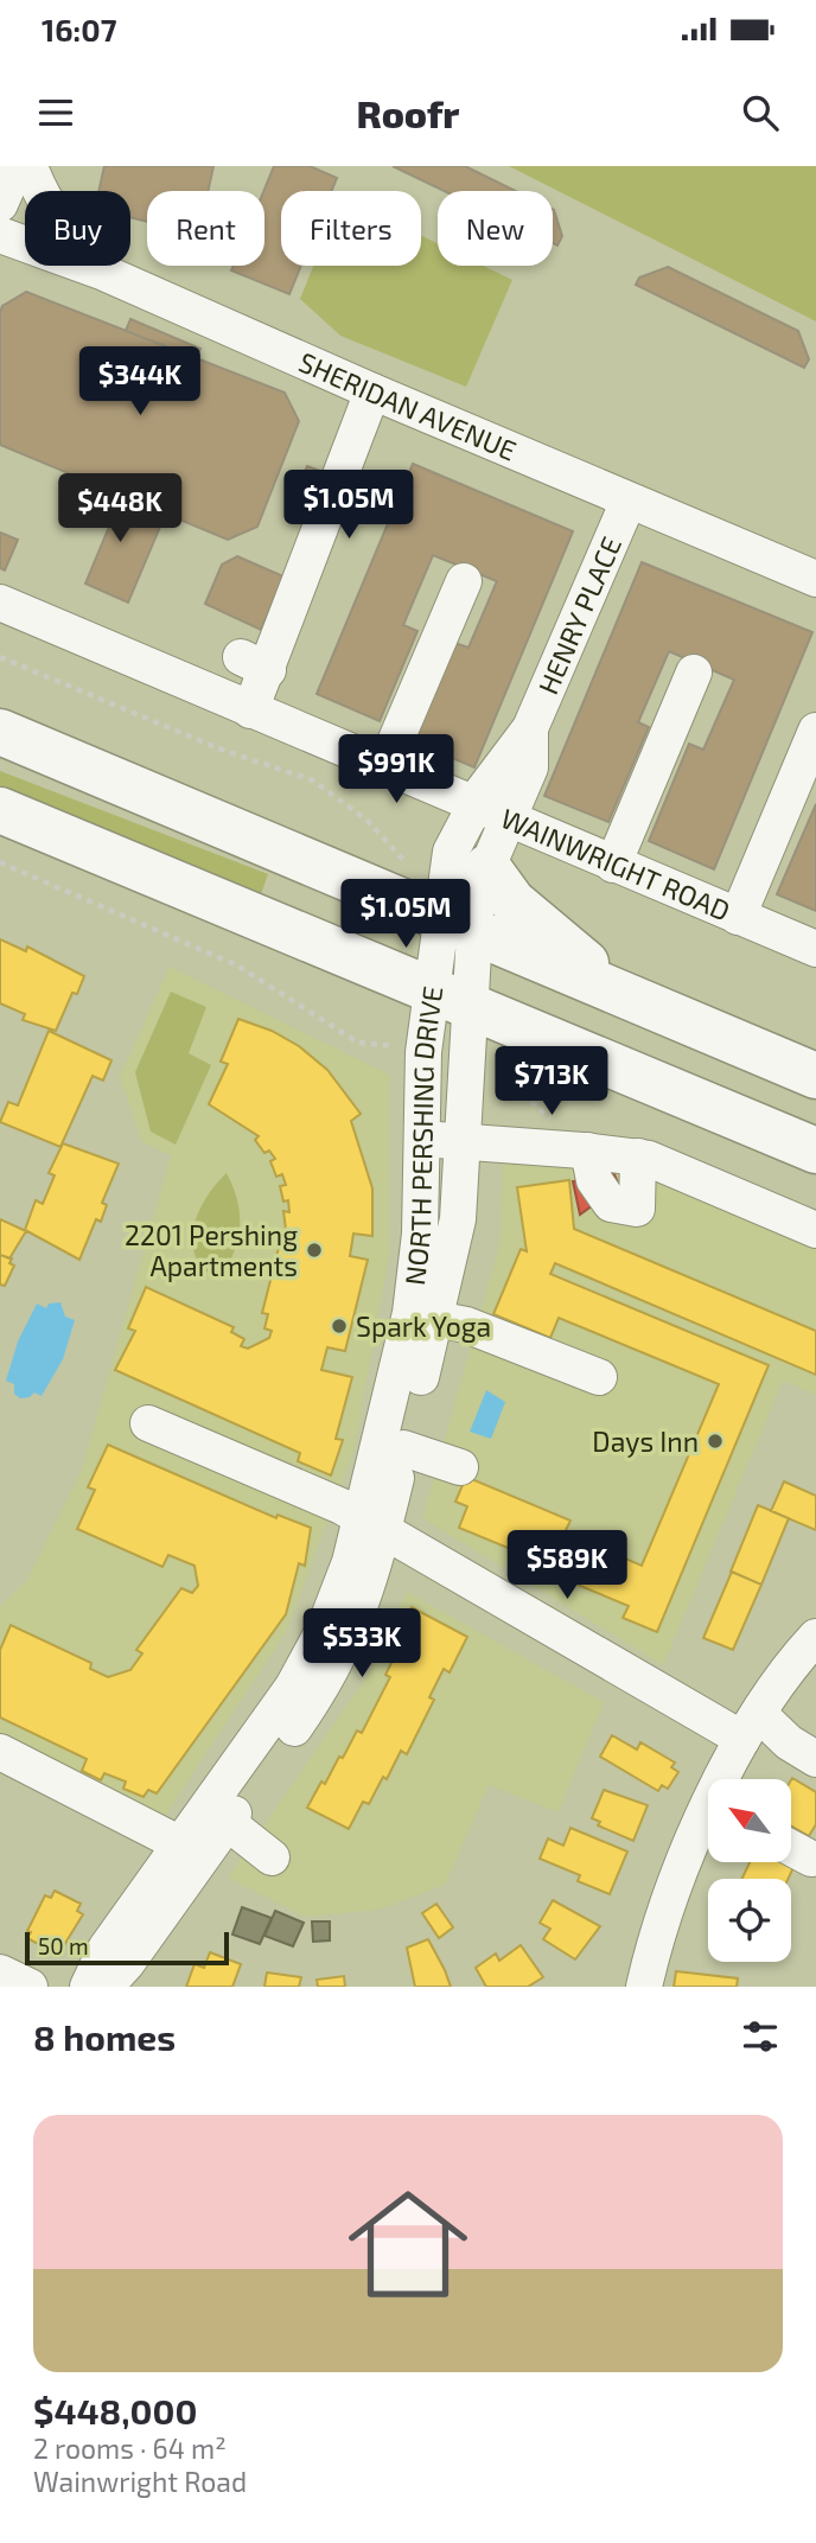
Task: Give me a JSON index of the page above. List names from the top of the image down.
{
  "streets": {
    "street": [
      "SHERIDAN AVENUE",
      "HENRY PLACE",
      "WAINWRIGHT ROAD",
      "NORTH PERSHING DRIVE"
    ]
  },
  "crossings": [
    ["SHERIDAN AVENUE", "HENRY PLACE"],
    ["HENRY PLACE", "WAINWRIGHT ROAD"],
    ["HENRY PLACE", "NORTH PERSHING DRIVE"],
    ["WAINWRIGHT ROAD", "NORTH PERSHING DRIVE"]
  ],
  "places": ["2201 Pershing Apartments", "Spark Yoga", "Days Inn"],
  "scale_bar": "50 m",
  "north": "top left",
  "page": {
    "status": "16:07",
    "header": "Roofr",
    "chip": [
      "Buy",
      "Rent",
      "Filters",
      "New"
    ],
    "price": [
      "$344K",
      "$1.05M",
      "$448K",
      "$991K",
      "$1.05M",
      "$713K",
      "$589K",
      "$533K"
    ],
    "scale": "50 m",
    "heading": "8 homes",
    "list": [
      {
        "name": "$448,000",
        "note": "2 rooms · 64 m² · Wainwright Road"
      }
    ]
  }
}
